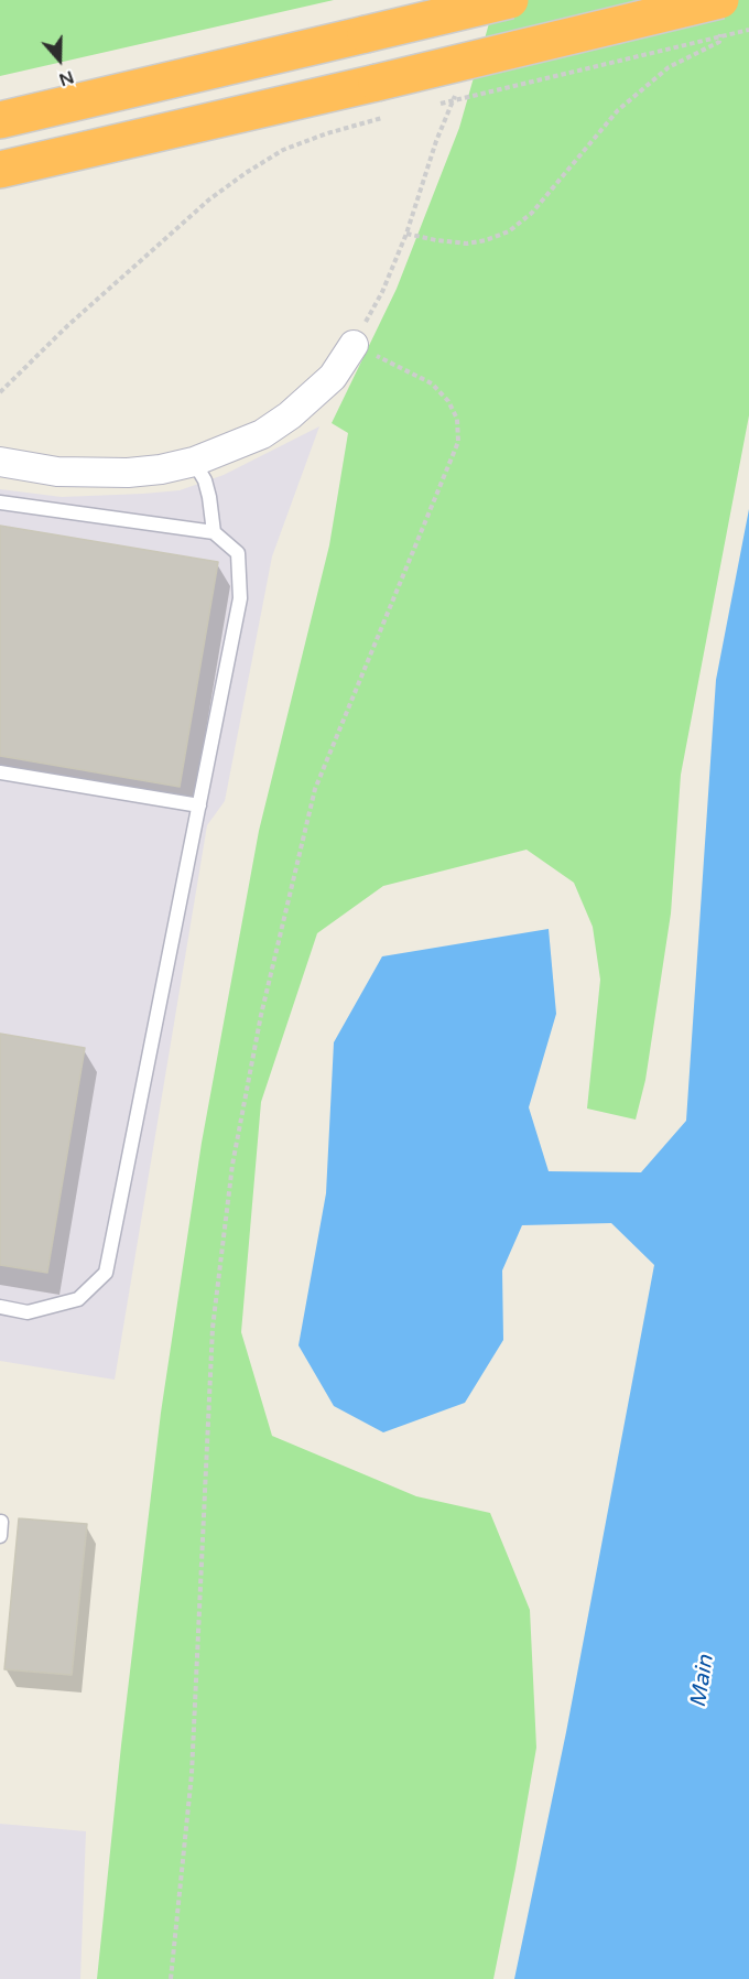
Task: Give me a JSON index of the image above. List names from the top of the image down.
{
  "water": ["Main"],
  "north": "bottom"
}
